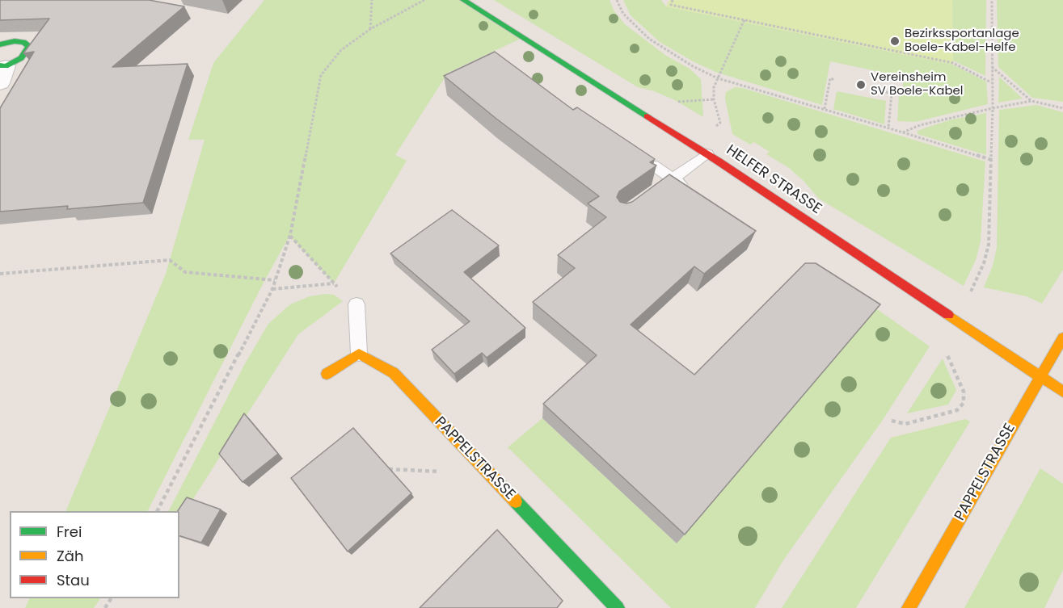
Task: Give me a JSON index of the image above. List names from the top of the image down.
{
  "streets": {
    "street": ["HELFER STRASSE", "PAPPELSTRASSE"]
  },
  "crossings": [
    ["HELFER STRASSE", "PAPPELSTRASSE"]
  ],
  "places": ["Bezirkssportanlage Boele-Kabel-Helfe", "Vereinsheim SV Boele-Kabel"],
  "legend": ["Frei", "Zäh", "Stau"]
}
